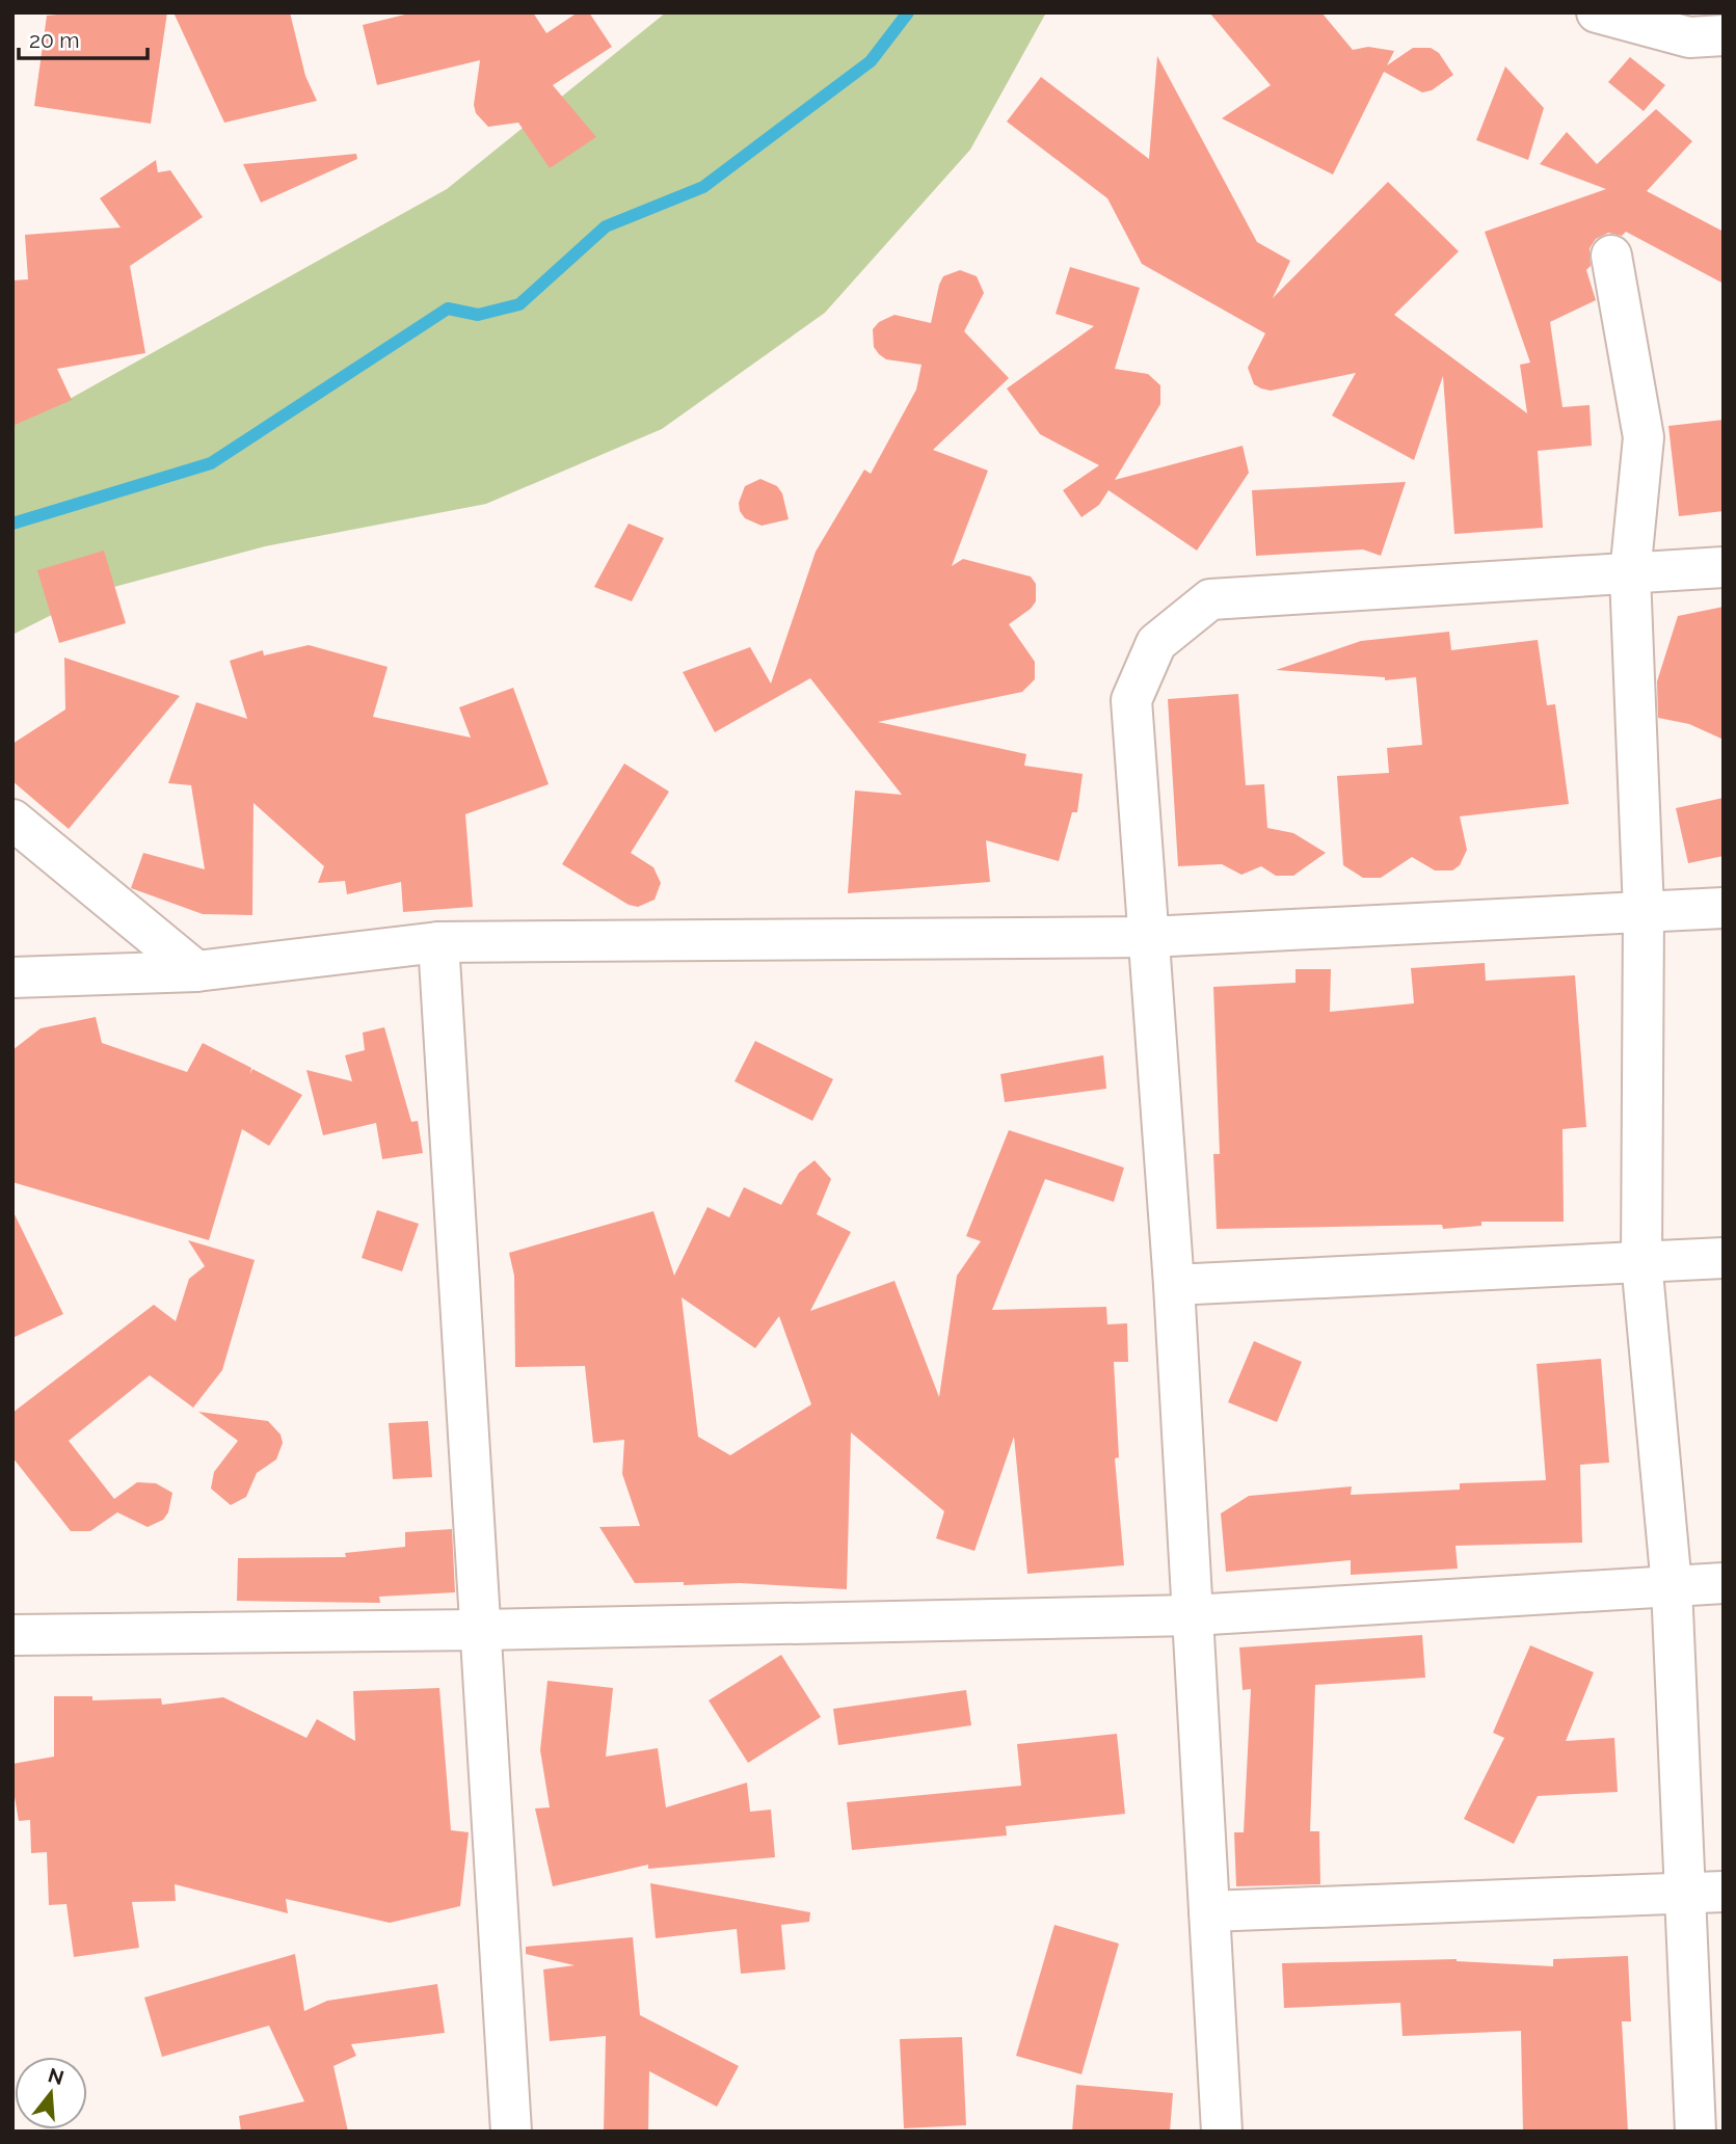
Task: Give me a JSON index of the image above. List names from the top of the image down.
{
  "scale_bar": "20 m",
  "north": "top"
}
